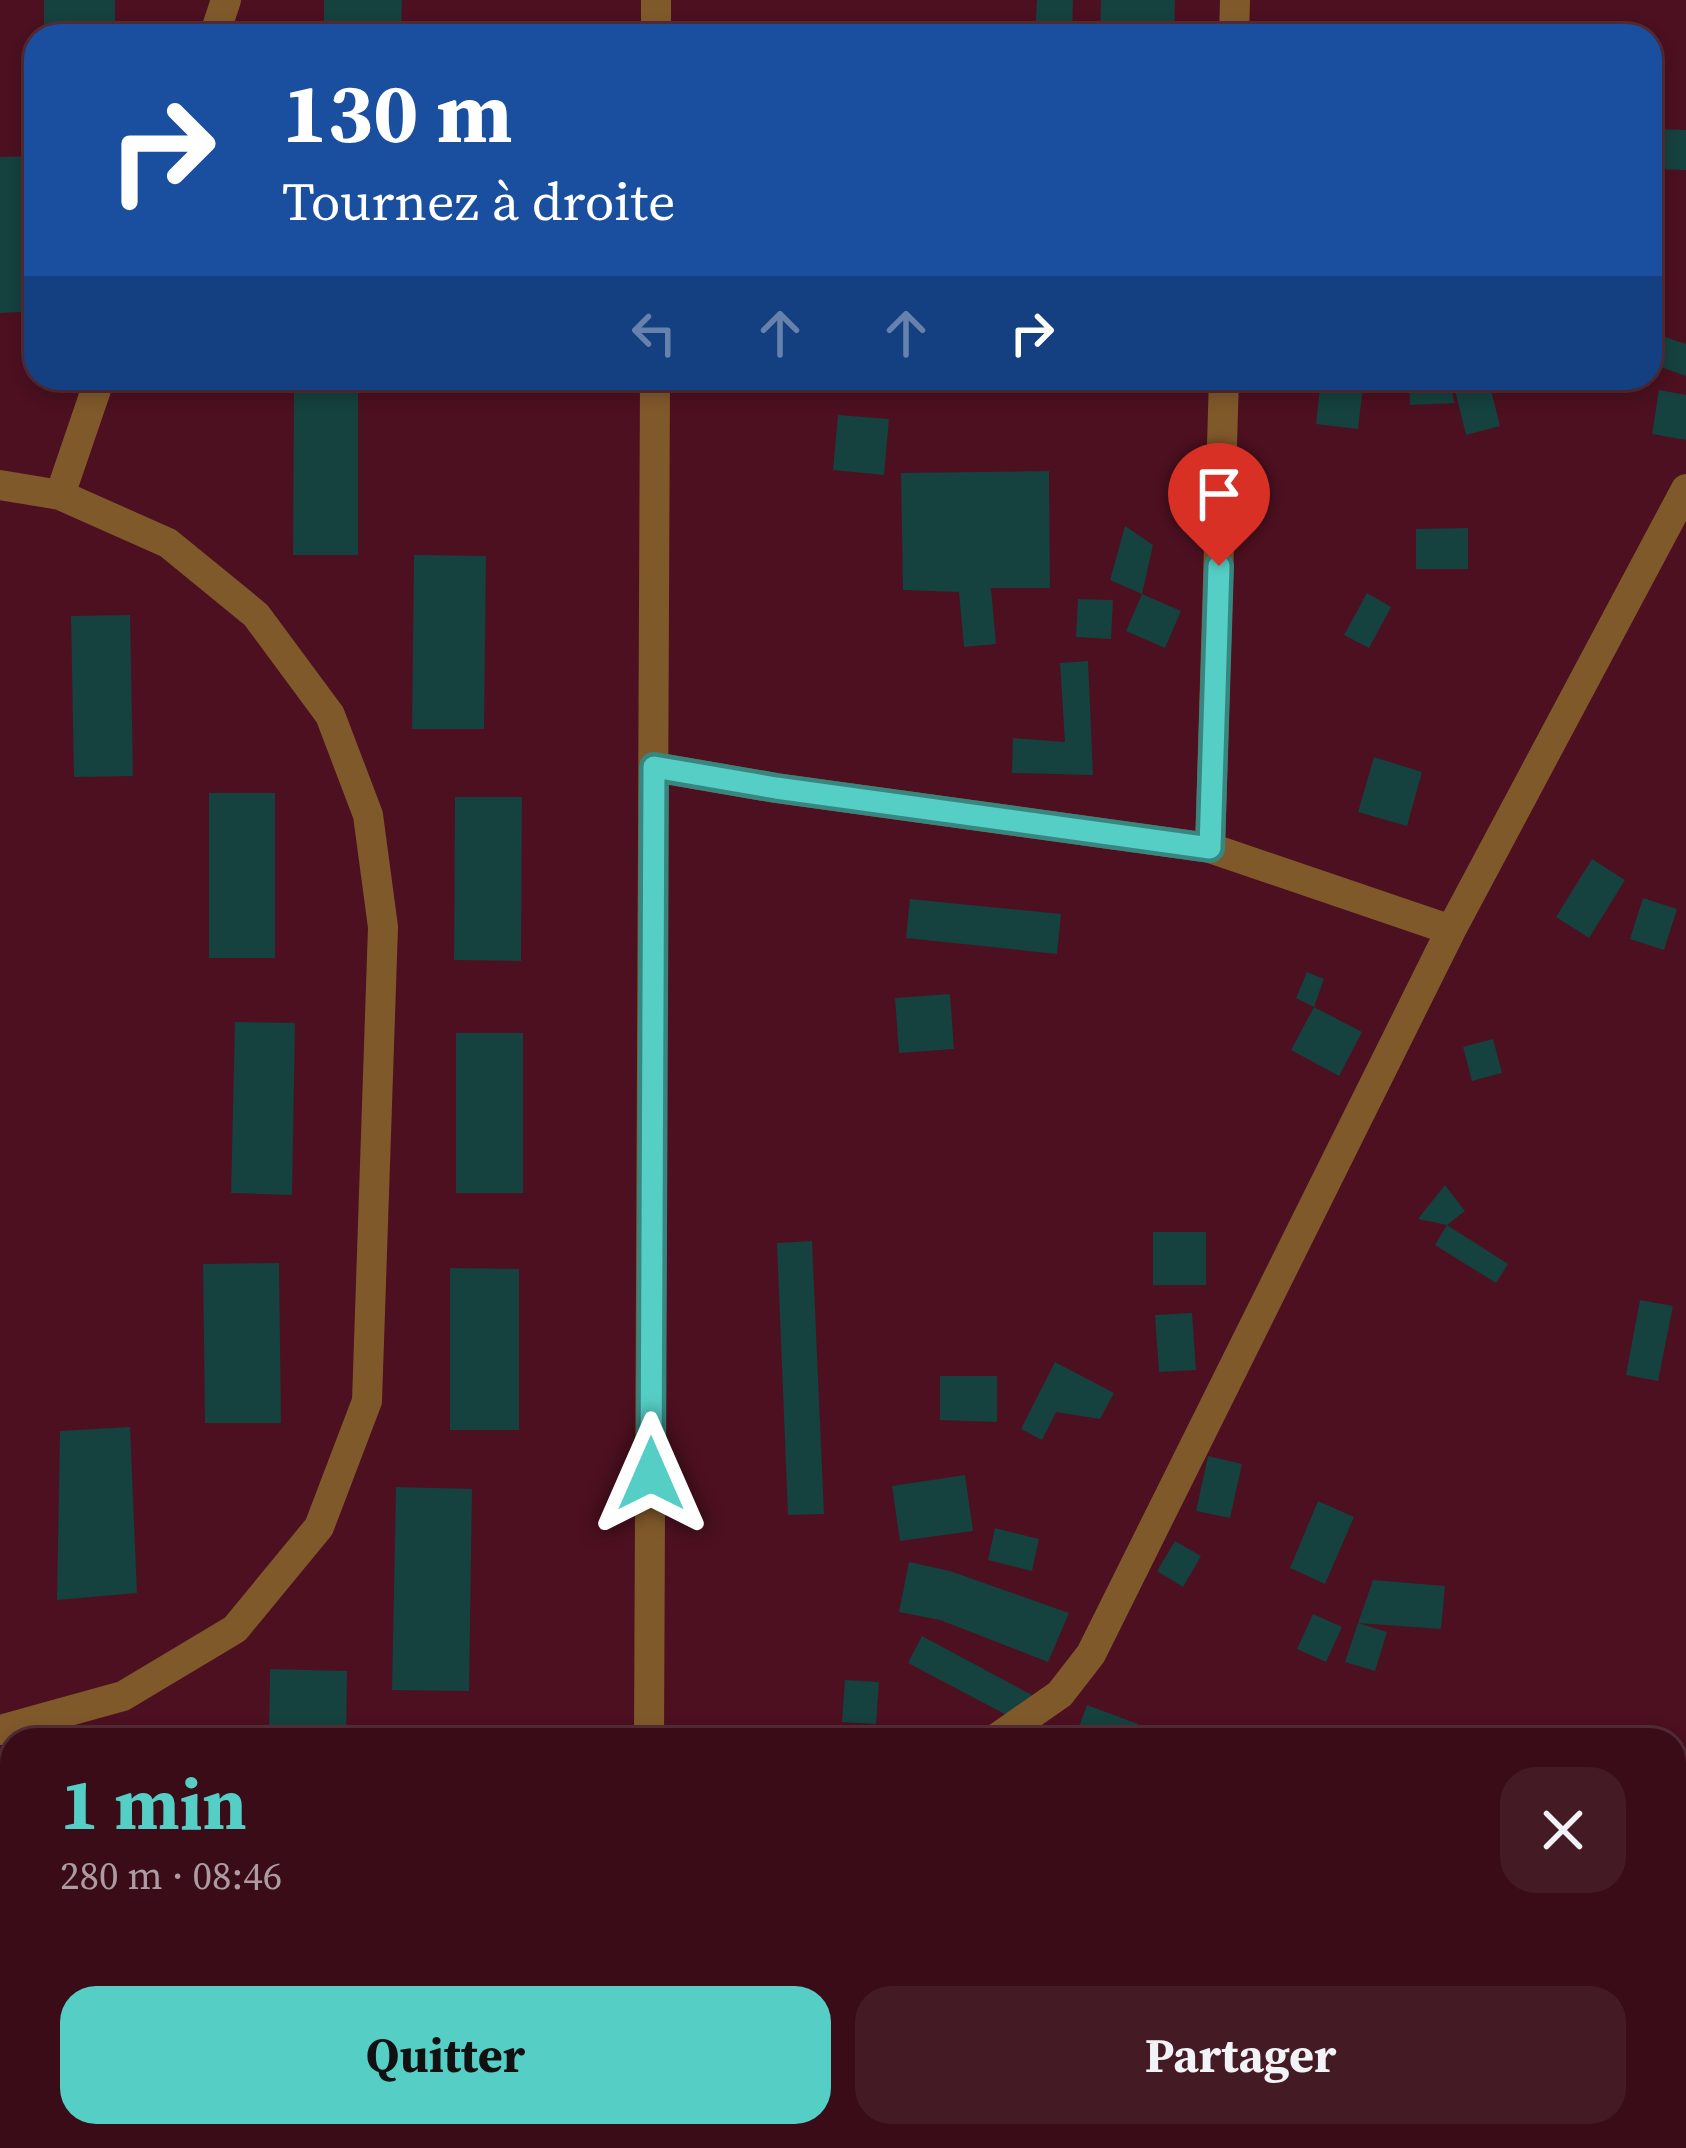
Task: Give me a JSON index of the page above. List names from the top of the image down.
{
  "page": {
    "turn": ["130 m", "Tournez à droite"],
    "heading": ["1 min", "280 m · 08:46"],
    "buttons": ["Quitter", "Partager"]
  }
}
